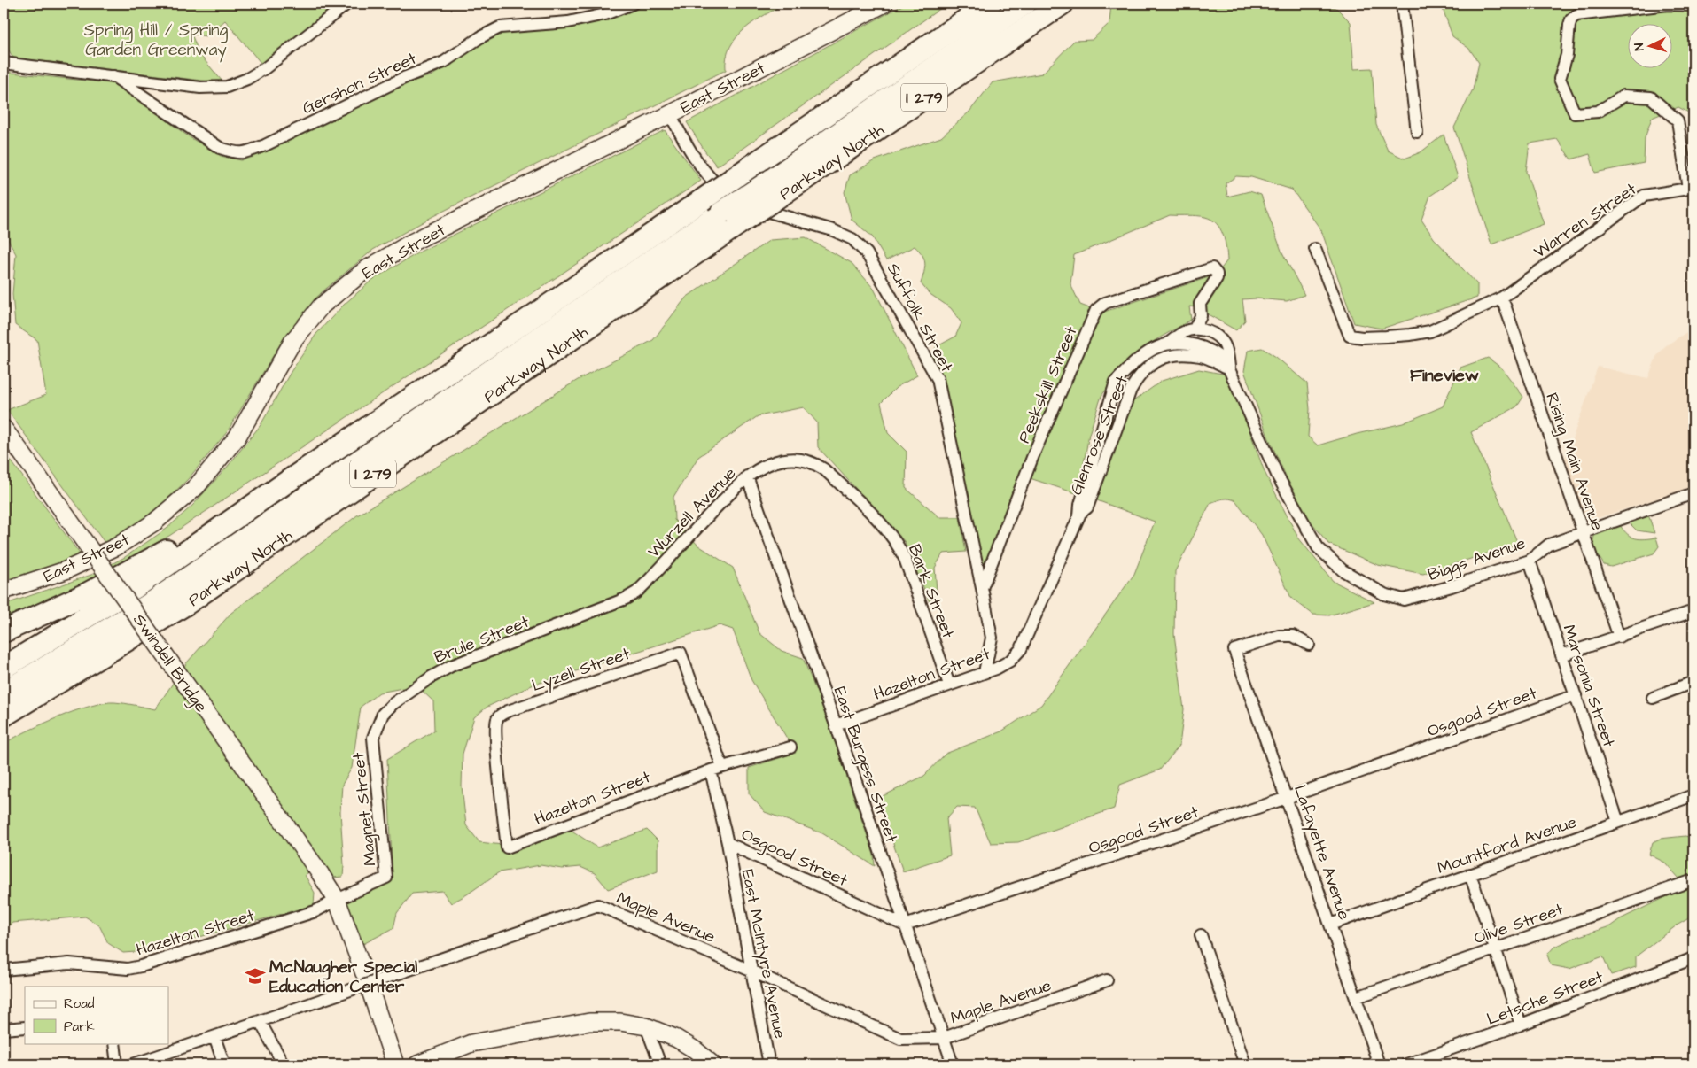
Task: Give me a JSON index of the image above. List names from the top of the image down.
{
  "streets": {
    "highway": ["I 279", "Parkway North"],
    "main road": ["East Street", "Swindell Bridge"],
    "street": [
      "Gershon Street",
      "Warren Street",
      "Suffolk Street",
      "Peekskill Street",
      "Glenrose Street",
      "Rising Main Avenue",
      "Wurzell Avenue",
      "Biggs Avenue",
      "Bark Street",
      "Brule Street",
      "Lyzell Street",
      "Hazelton Street",
      "Marsonia Street",
      "Osgood Street",
      "East Burgess Street",
      "Magnet Street",
      "Mountford Avenue",
      "Lafayette Avenue",
      "Maple Avenue",
      "Olive Street",
      "East McIntyre Avenue",
      "Letsche Street"
    ]
  },
  "crossings": [
    ["East Street", "Suffolk Street"],
    ["Warren Street", "Rising Main Avenue"],
    ["Suffolk Street", "Peekskill Street"],
    ["Suffolk Street", "Hazelton Street"],
    ["Glenrose Street", "Biggs Avenue"],
    ["Glenrose Street", "Hazelton Street"],
    ["Rising Main Avenue", "Biggs Avenue"],
    ["Wurzell Avenue", "Bark Street"],
    ["Wurzell Avenue", "Brule Street"],
    ["Wurzell Avenue", "East Burgess Street"],
    ["Biggs Avenue", "Marsonia Street"],
    ["Bark Street", "Hazelton Street"],
    ["Brule Street", "Magnet Street"],
    ["Swindell Bridge", "Hazelton Street"],
    ["Swindell Bridge", "Maple Avenue"],
    ["Lyzell Street", "Hazelton Street"],
    ["Hazelton Street", "East Burgess Street"],
    ["Hazelton Street", "Magnet Street"],
    ["Hazelton Street", "East McIntyre Avenue"],
    ["Marsonia Street", "Osgood Street"],
    ["Marsonia Street", "Mountford Avenue"],
    ["Osgood Street", "East Burgess Street"],
    ["Osgood Street", "Lafayette Avenue"],
    ["Osgood Street", "East McIntyre Avenue"],
    ["East Burgess Street", "Maple Avenue"],
    ["Mountford Avenue", "Lafayette Avenue"],
    ["Lafayette Avenue", "Olive Street"],
    ["Maple Avenue", "East McIntyre Avenue"]
  ],
  "districts": ["Fineview"],
  "parks": ["Spring Hill / Spring Garden Greenway"],
  "places": {
    "school or university": ["McNaugher Special Education Center"]
  },
  "legend": ["Road", "Park"],
  "north": "left"
}
